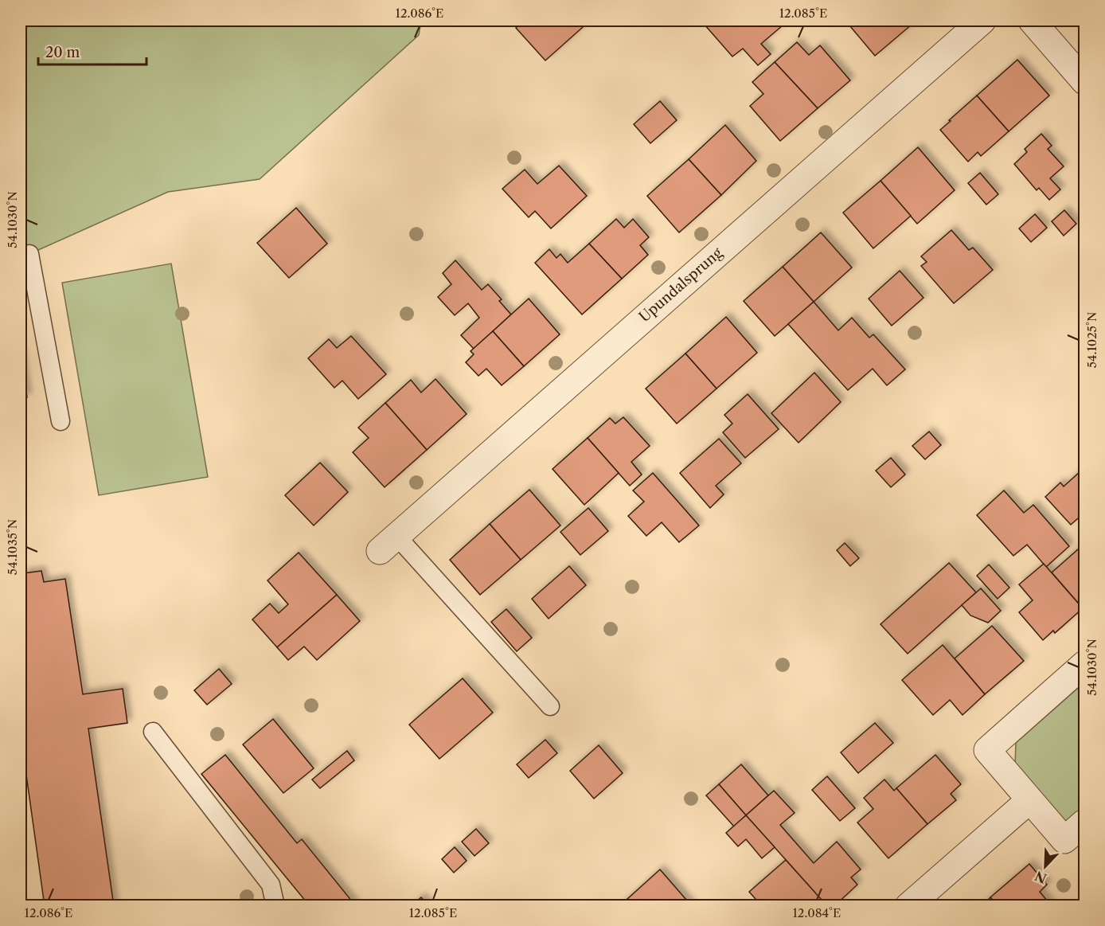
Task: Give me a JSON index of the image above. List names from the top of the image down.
{
  "streets": {
    "street": ["Upundalsprung"]
  },
  "scale_bar": "20 m",
  "north": "bottom left",
  "coordinates": [
    "12.086°E",
    "12.085°E",
    "54.1030°N",
    "54.1025°N",
    "54.1035°N",
    "12.084°E"
  ]
}
